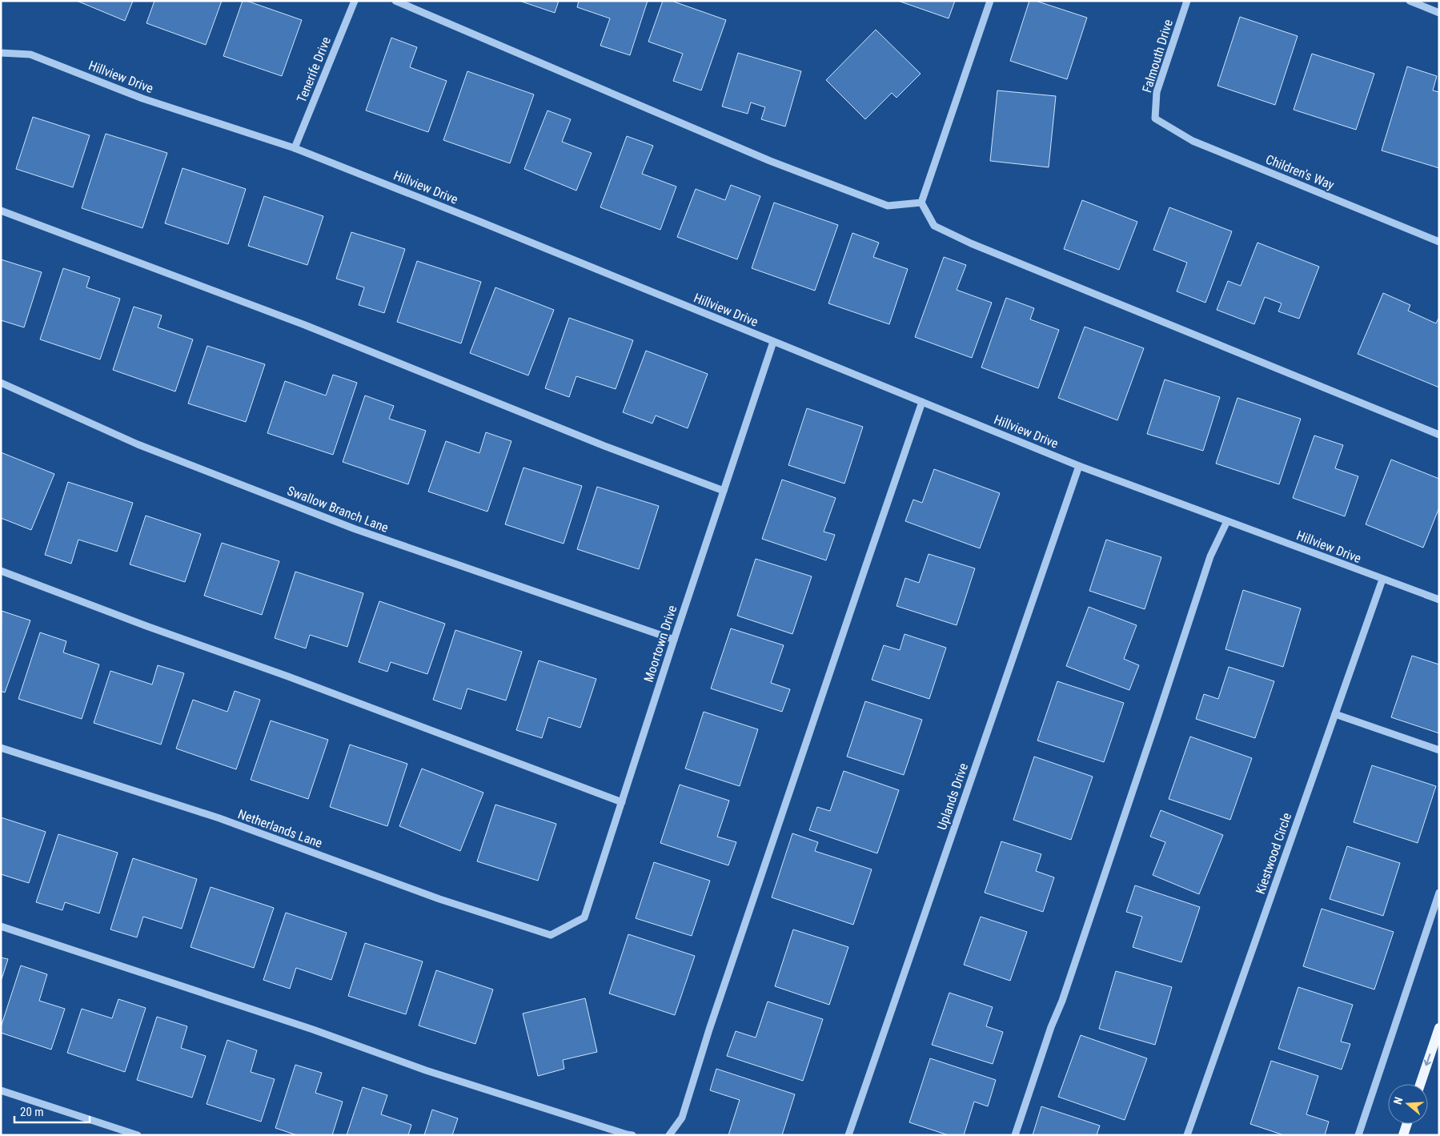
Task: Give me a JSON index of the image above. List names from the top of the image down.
{
  "streets": {
    "street": [
      "Falmouth Drive",
      "Tenerife Drive",
      "Hillview Drive",
      "Children's Way",
      "Swallow Branch Lane",
      "Moortown Drive",
      "Uplands Drive",
      "Netherlands Lane",
      "Kiestwood Circle"
    ]
  },
  "crossings": [
    ["Falmouth Drive", "Children's Way"],
    ["Tenerife Drive", "Hillview Drive"],
    ["Hillview Drive", "Moortown Drive"],
    ["Hillview Drive", "Uplands Drive"],
    ["Hillview Drive", "Kiestwood Circle"],
    ["Swallow Branch Lane", "Moortown Drive"],
    ["Moortown Drive", "Netherlands Lane"]
  ],
  "scale_bar": "20 m",
  "north": "left"
}
